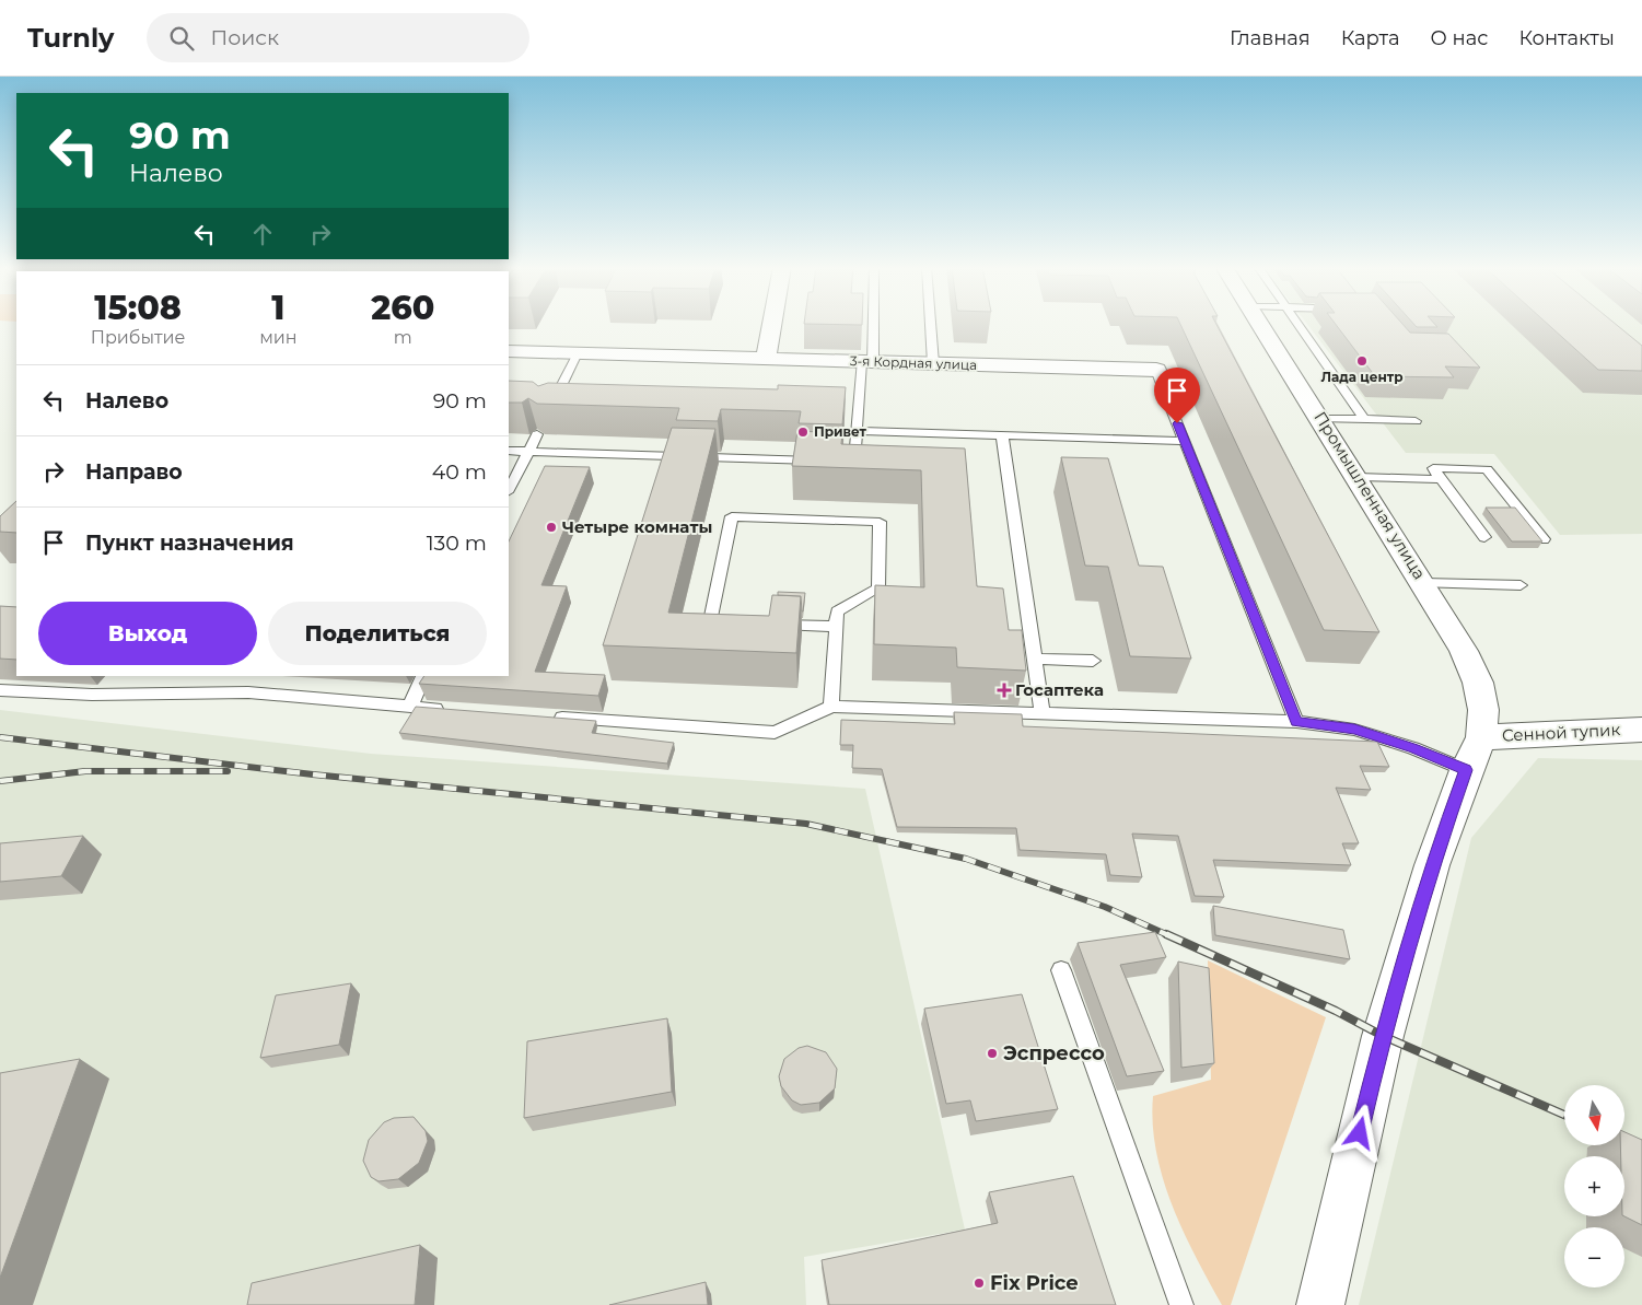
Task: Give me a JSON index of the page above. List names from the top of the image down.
{
  "streets": {
    "main road": ["3-я Кордная улица", "Промышленная улица", "Сенной тупик"]
  },
  "crossings": [
    ["Промышленная улица", "Сенной тупик"]
  ],
  "places": {
    "other": [
      "Лада центр",
      "Привет",
      "Четыре комнаты",
      "Эспрессо",
      "Fix Price"
    ],
    "health": ["Госаптека"]
  },
  "north": "bottom",
  "page": {
    "header": "Turnly",
    "search": "Поиск",
    "nav": [
      "Главная",
      "Карта",
      "О нас",
      "Контакты"
    ],
    "turn": ["90 m", "Налево"],
    "eta": [
      "15:08",
      "Прибытие",
      "1",
      "мин",
      "260",
      "m"
    ],
    "list": [
      {
        "name": "Налево",
        "value": "90 m"
      },
      {
        "name": "Направо",
        "value": "40 m"
      },
      {
        "name": "Пункт назначения",
        "value": "130 m"
      }
    ],
    "buttons": ["Выход", "Поделиться"],
    "map_buttons": ["+", "−"]
  }
}
